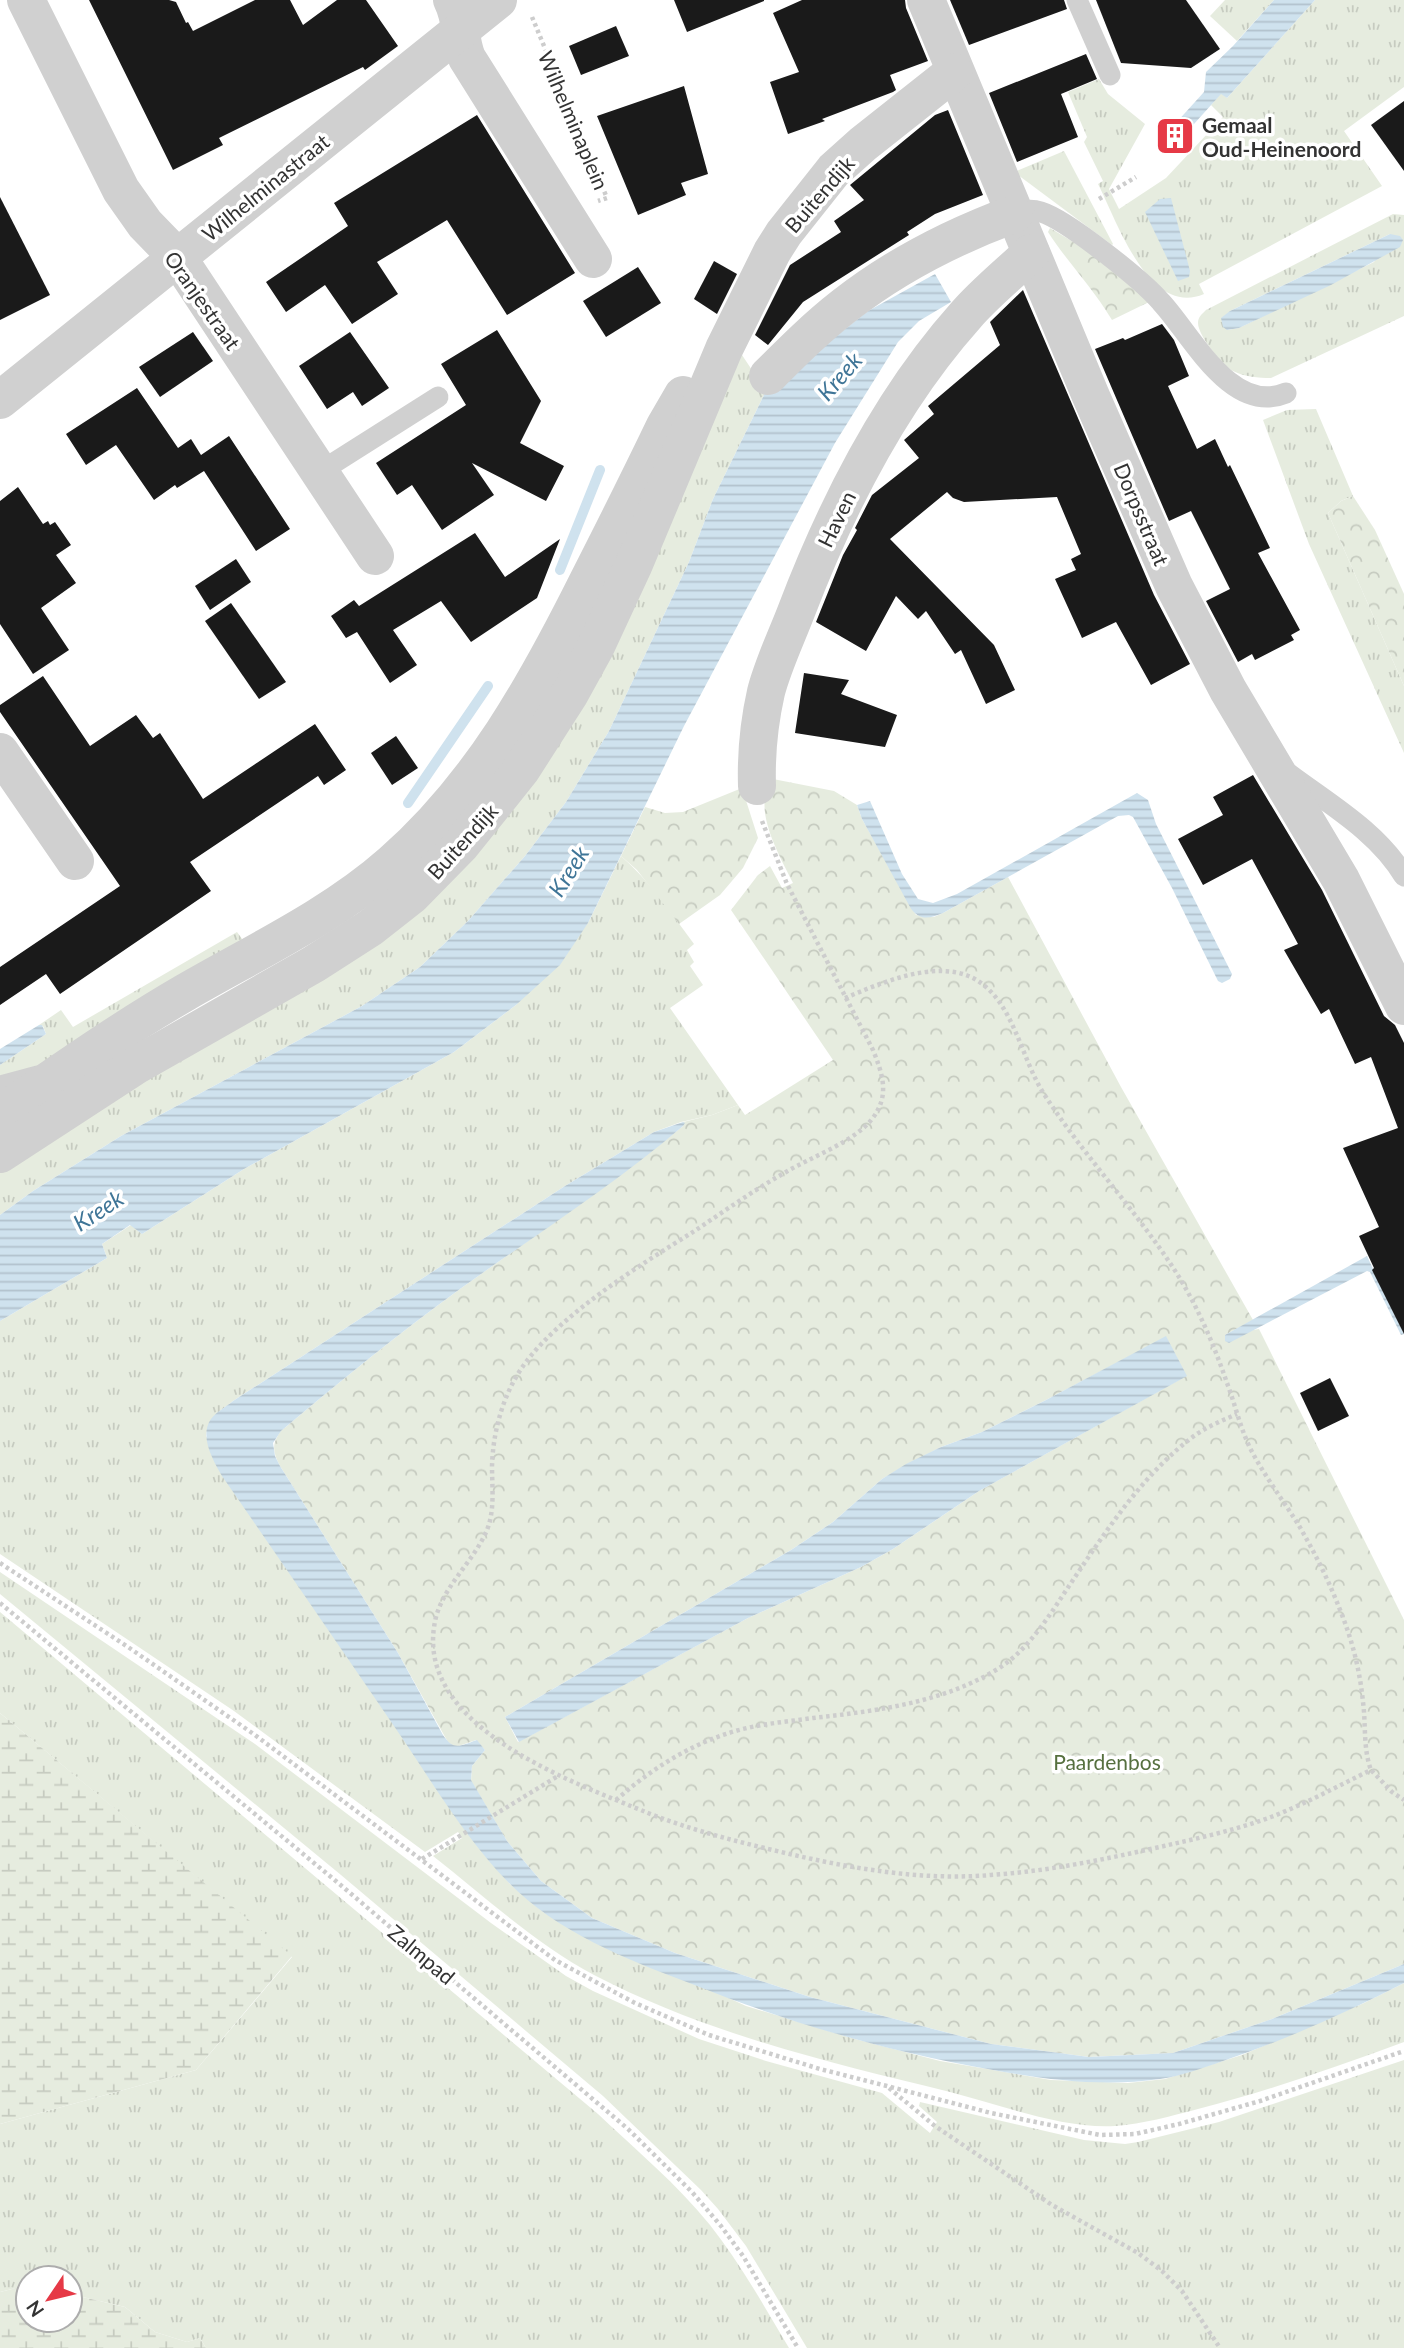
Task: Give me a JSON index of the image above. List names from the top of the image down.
{
  "streets": {
    "street": [
      "Wilhelminastraat",
      "Buitendijk",
      "Oranjestraat",
      "Dorpsstraat",
      "Haven"
    ],
    "path": ["Wilhelminaplein", "Zalmpad"]
  },
  "crossings": [
    ["Wilhelminaplein", "Wilhelminastraat"],
    ["Wilhelminastraat", "Oranjestraat"],
    ["Buitendijk", "Dorpsstraat"],
    ["Dorpsstraat", "Haven"]
  ],
  "water": ["Kreek"],
  "parks": ["Paardenbos"],
  "places": {
    "building": ["Gemaal Oud-Heinenoord"]
  },
  "north": "bottom left"
}
